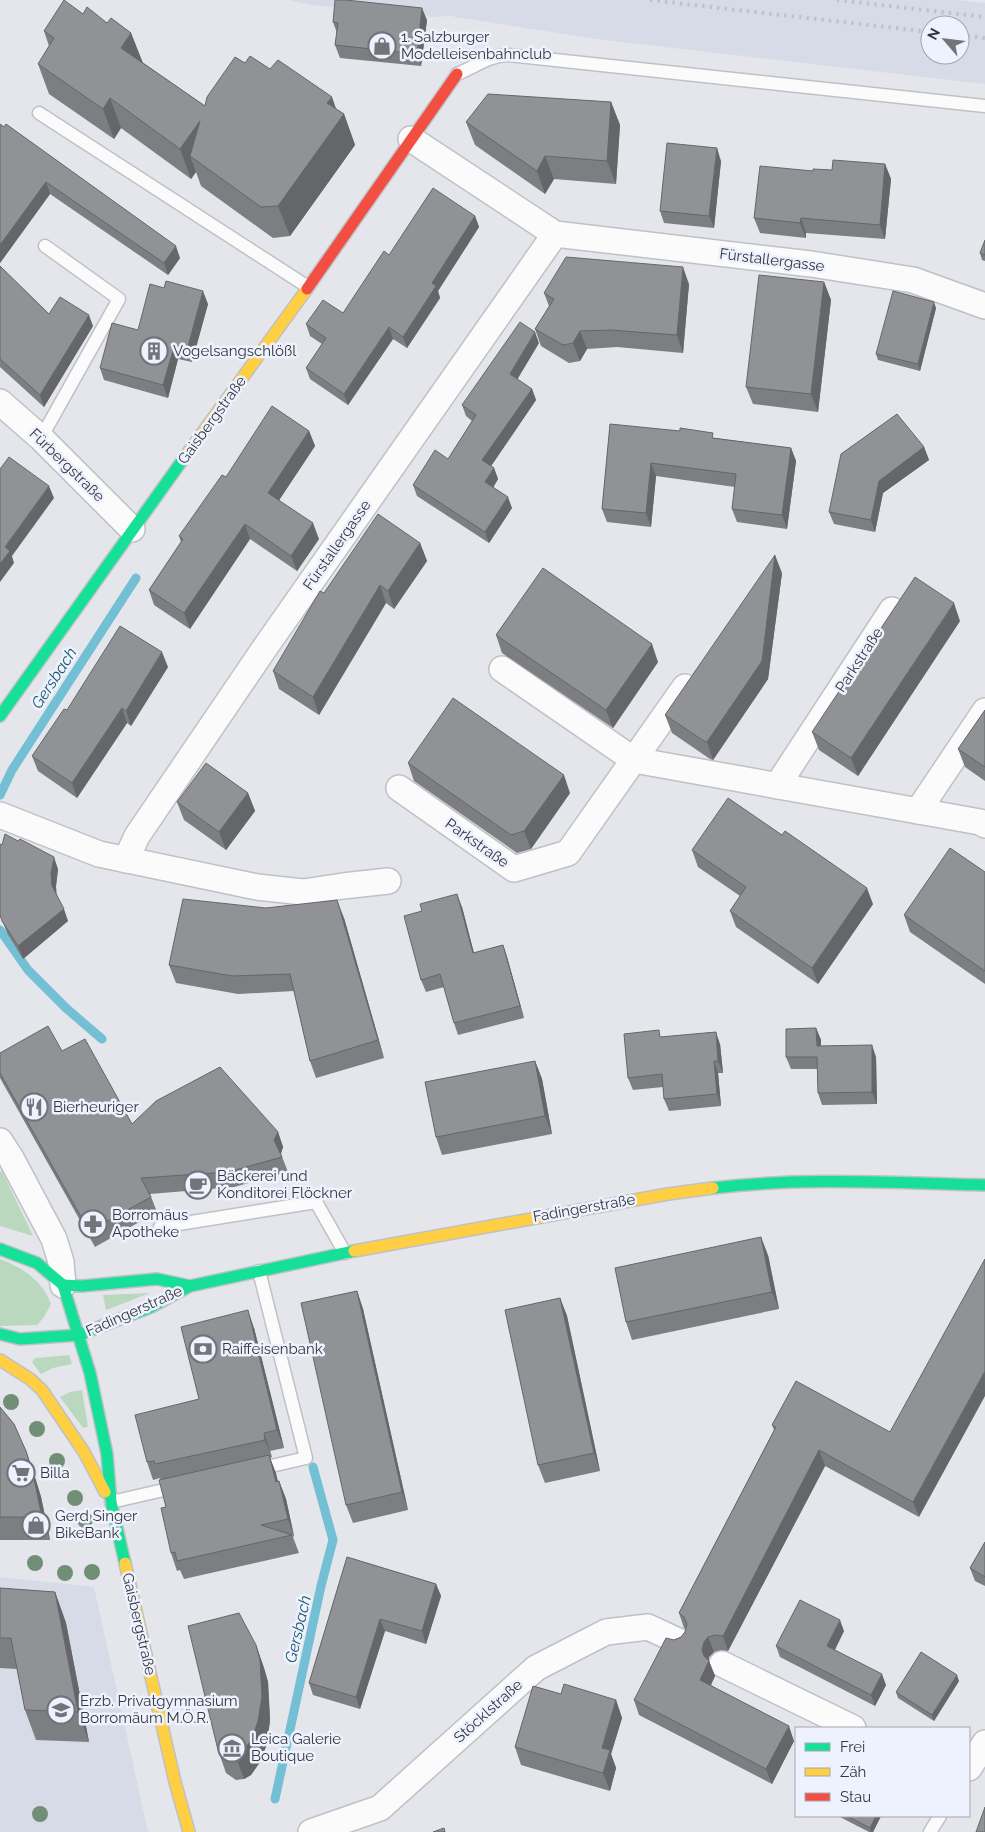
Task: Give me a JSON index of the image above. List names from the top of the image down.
{
  "streets": {
    "street": [
      "Fürstallergasse",
      "Gaisbergstraße",
      "Fürbergstraße",
      "Parkstraße",
      "Fadingerstraße",
      "Stöcklstraße"
    ]
  },
  "crossings": [
    ["Fürstallergasse", "Gaisbergstraße"],
    ["Gaisbergstraße", "Fürbergstraße"],
    ["Gaisbergstraße", "Fadingerstraße"]
  ],
  "water": ["Gersbach"],
  "places": {
    "shop": ["1. Salzburger Modelleisenbahnclub", "Gerd Singer BikeBank"],
    "building": ["Vogelsangschlößl"],
    "restaurant": ["Bierheuriger"],
    "cafe": ["Bäckerei und Konditorei Flöckner"],
    "pharmacy": ["Borromäus Apotheke"],
    "bank": ["Raiffeisenbank"],
    "supermarket": ["Billa"],
    "school or university": ["Erzb. Privatgymnasium Borromäum M.Ö.R."],
    "museum": ["Leica Galerie Boutique"]
  },
  "legend": ["Frei", "Zäh", "Stau"],
  "north": "top left"
}
